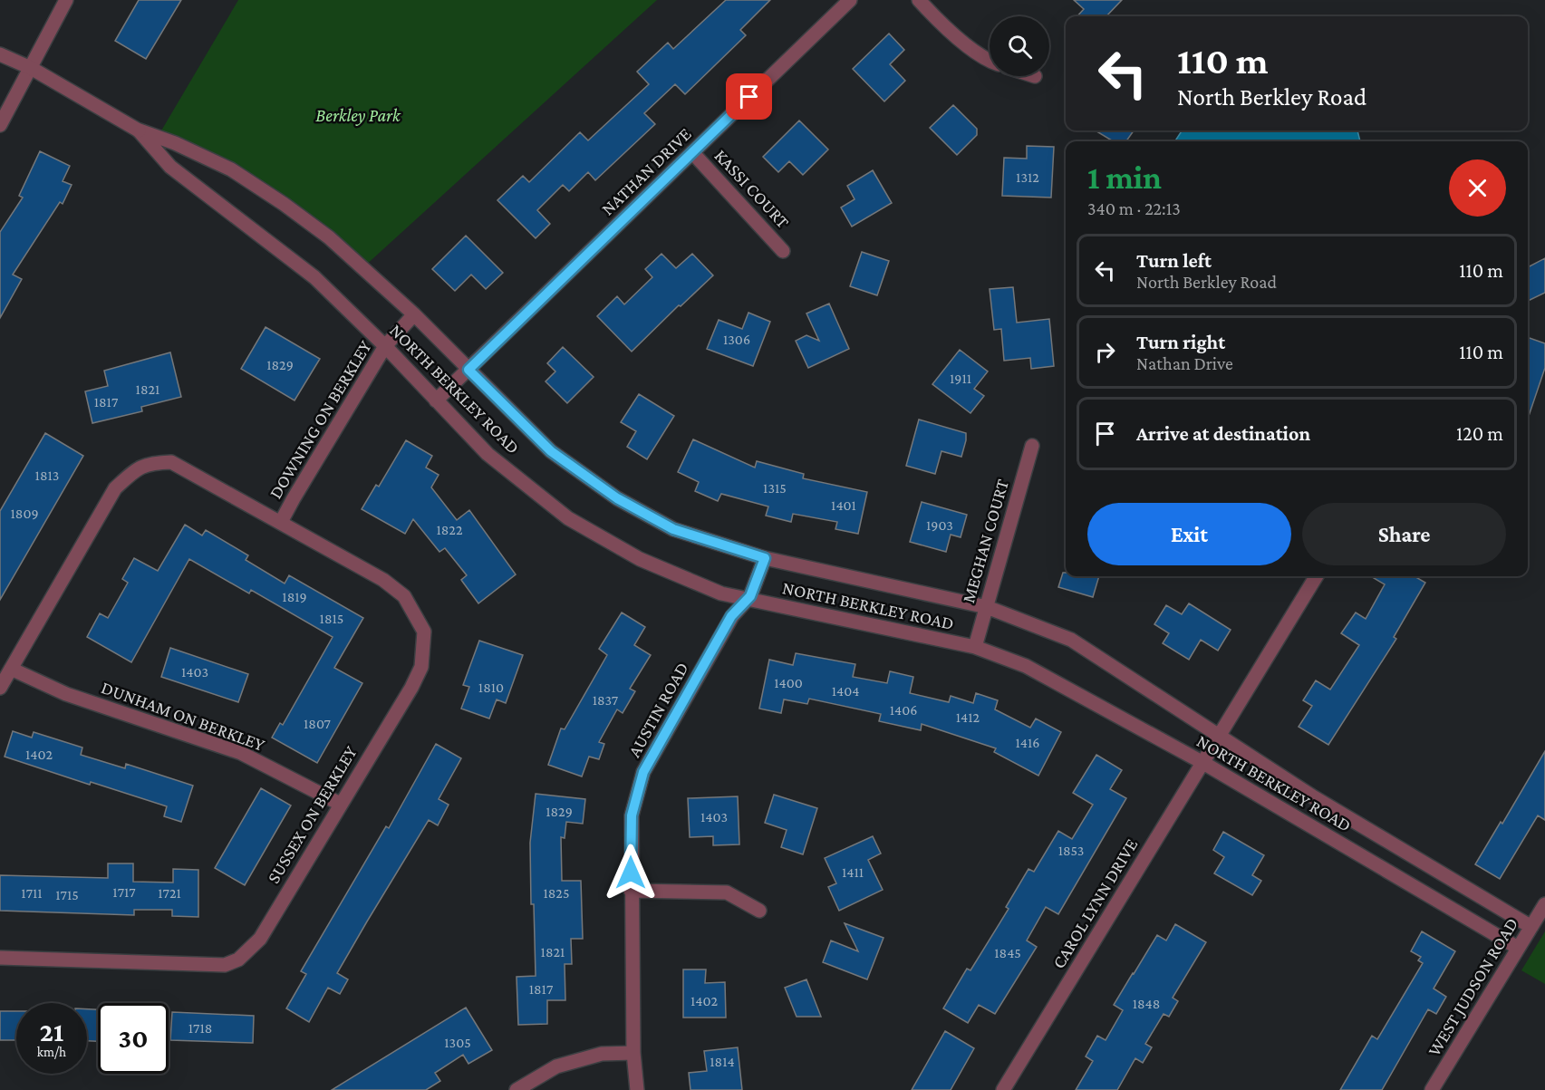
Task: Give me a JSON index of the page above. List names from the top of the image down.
{
  "streets": {
    "street": [
      "NATHAN DRIVE",
      "KASSI COURT",
      "NORTH BERKLEY ROAD",
      "DOWNING ON BERKLEY",
      "MEGHAN COURT",
      "AUSTIN ROAD",
      "DUNHAM ON BERKLEY",
      "SUSSEX ON BERKLEY",
      "CAROL LYNN DRIVE",
      "WEST JUDSON ROAD"
    ]
  },
  "crossings": [
    ["NATHAN DRIVE", "KASSI COURT"],
    ["NATHAN DRIVE", "NORTH BERKLEY ROAD"],
    ["NORTH BERKLEY ROAD", "DOWNING ON BERKLEY"],
    ["NORTH BERKLEY ROAD", "MEGHAN COURT"],
    ["NORTH BERKLEY ROAD", "AUSTIN ROAD"],
    ["NORTH BERKLEY ROAD", "CAROL LYNN DRIVE"],
    ["NORTH BERKLEY ROAD", "WEST JUDSON ROAD"],
    ["DOWNING ON BERKLEY", "SUSSEX ON BERKLEY"],
    ["DUNHAM ON BERKLEY", "SUSSEX ON BERKLEY"]
  ],
  "parks": ["Berkley Park"],
  "house_numbers": [
    "1312",
    "1306",
    "1829",
    "1911",
    "1821",
    "1817",
    "1813",
    "1315",
    "1401",
    "1809",
    "1903",
    "1822",
    "1819",
    "1815",
    "1403",
    "1400",
    "1810",
    "1404",
    "1837",
    "1406",
    "1412",
    "1807",
    "1416",
    "1402",
    "1829",
    "1403",
    "1853",
    "1411",
    "1717",
    "1711",
    "1721",
    "1825",
    "1715",
    "1821",
    "1845",
    "1817",
    "1402",
    "1848",
    "1718",
    "1305",
    "1814"
  ],
  "page": {
    "turn": ["110 m", "North Berkley Road"],
    "heading": ["1 min", "340 m · 22:13"],
    "list": [
      {
        "name": "Turn left",
        "note": "North Berkley Road",
        "value": "110 m"
      },
      {
        "name": "Turn right",
        "note": "Nathan Drive",
        "value": "110 m"
      },
      {
        "name": "Arrive at destination",
        "value": "120 m"
      }
    ],
    "buttons": ["Exit", "Share"],
    "speed": "21 km/h",
    "limit": "30"
  }
}
